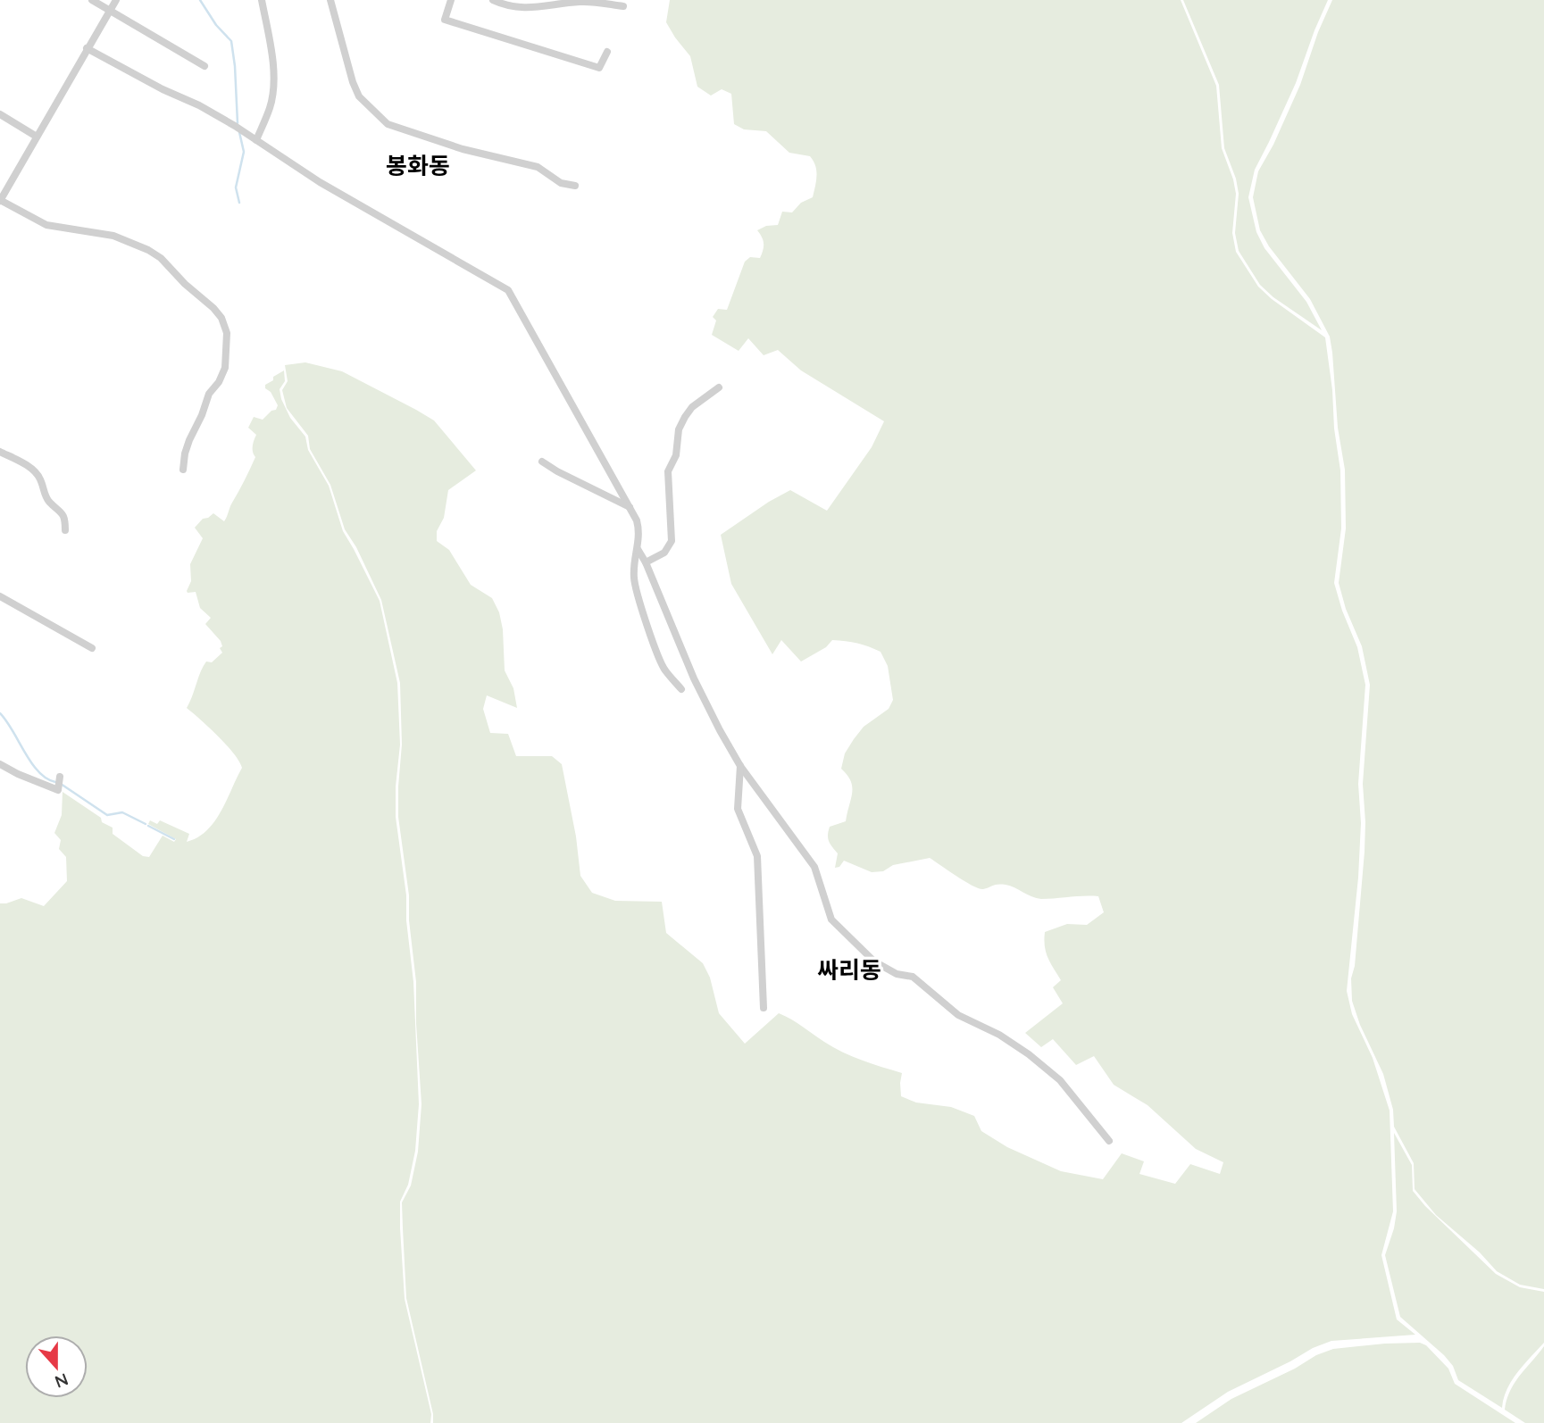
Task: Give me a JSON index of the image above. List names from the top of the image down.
{
  "districts": ["봉화동", "싸리동"],
  "north": "bottom"
}
